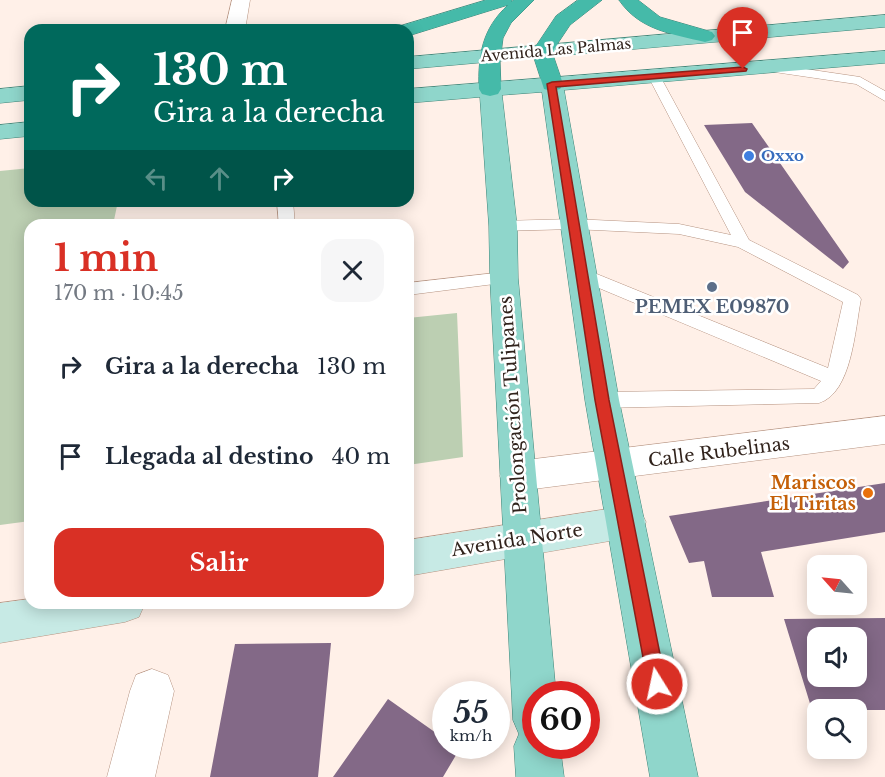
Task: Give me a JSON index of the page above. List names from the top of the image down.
{
  "streets": {
    "main road": ["Avenida Las Palmas", "Prolongación Tulipanes"],
    "street": ["Calle Rubelinas", "Avenida Norte"]
  },
  "crossings": [
    ["Avenida Las Palmas", "Prolongación Tulipanes"],
    ["Prolongación Tulipanes", "Calle Rubelinas"],
    ["Prolongación Tulipanes", "Avenida Norte"]
  ],
  "places": ["Oxxo", "PEMEX E09870", "Mariscos El Tiritas"],
  "north": "top left",
  "page": {
    "turn": ["130 m", "Gira a la derecha"],
    "heading": ["1 min", "170 m · 10:45"],
    "list": [
      {
        "name": "Gira a la derecha",
        "value": "130 m"
      },
      {
        "name": "Llegada al destino",
        "value": "40 m"
      }
    ],
    "buttons": "Salir",
    "speed": "55 km/h",
    "limit": "60"
  }
}
